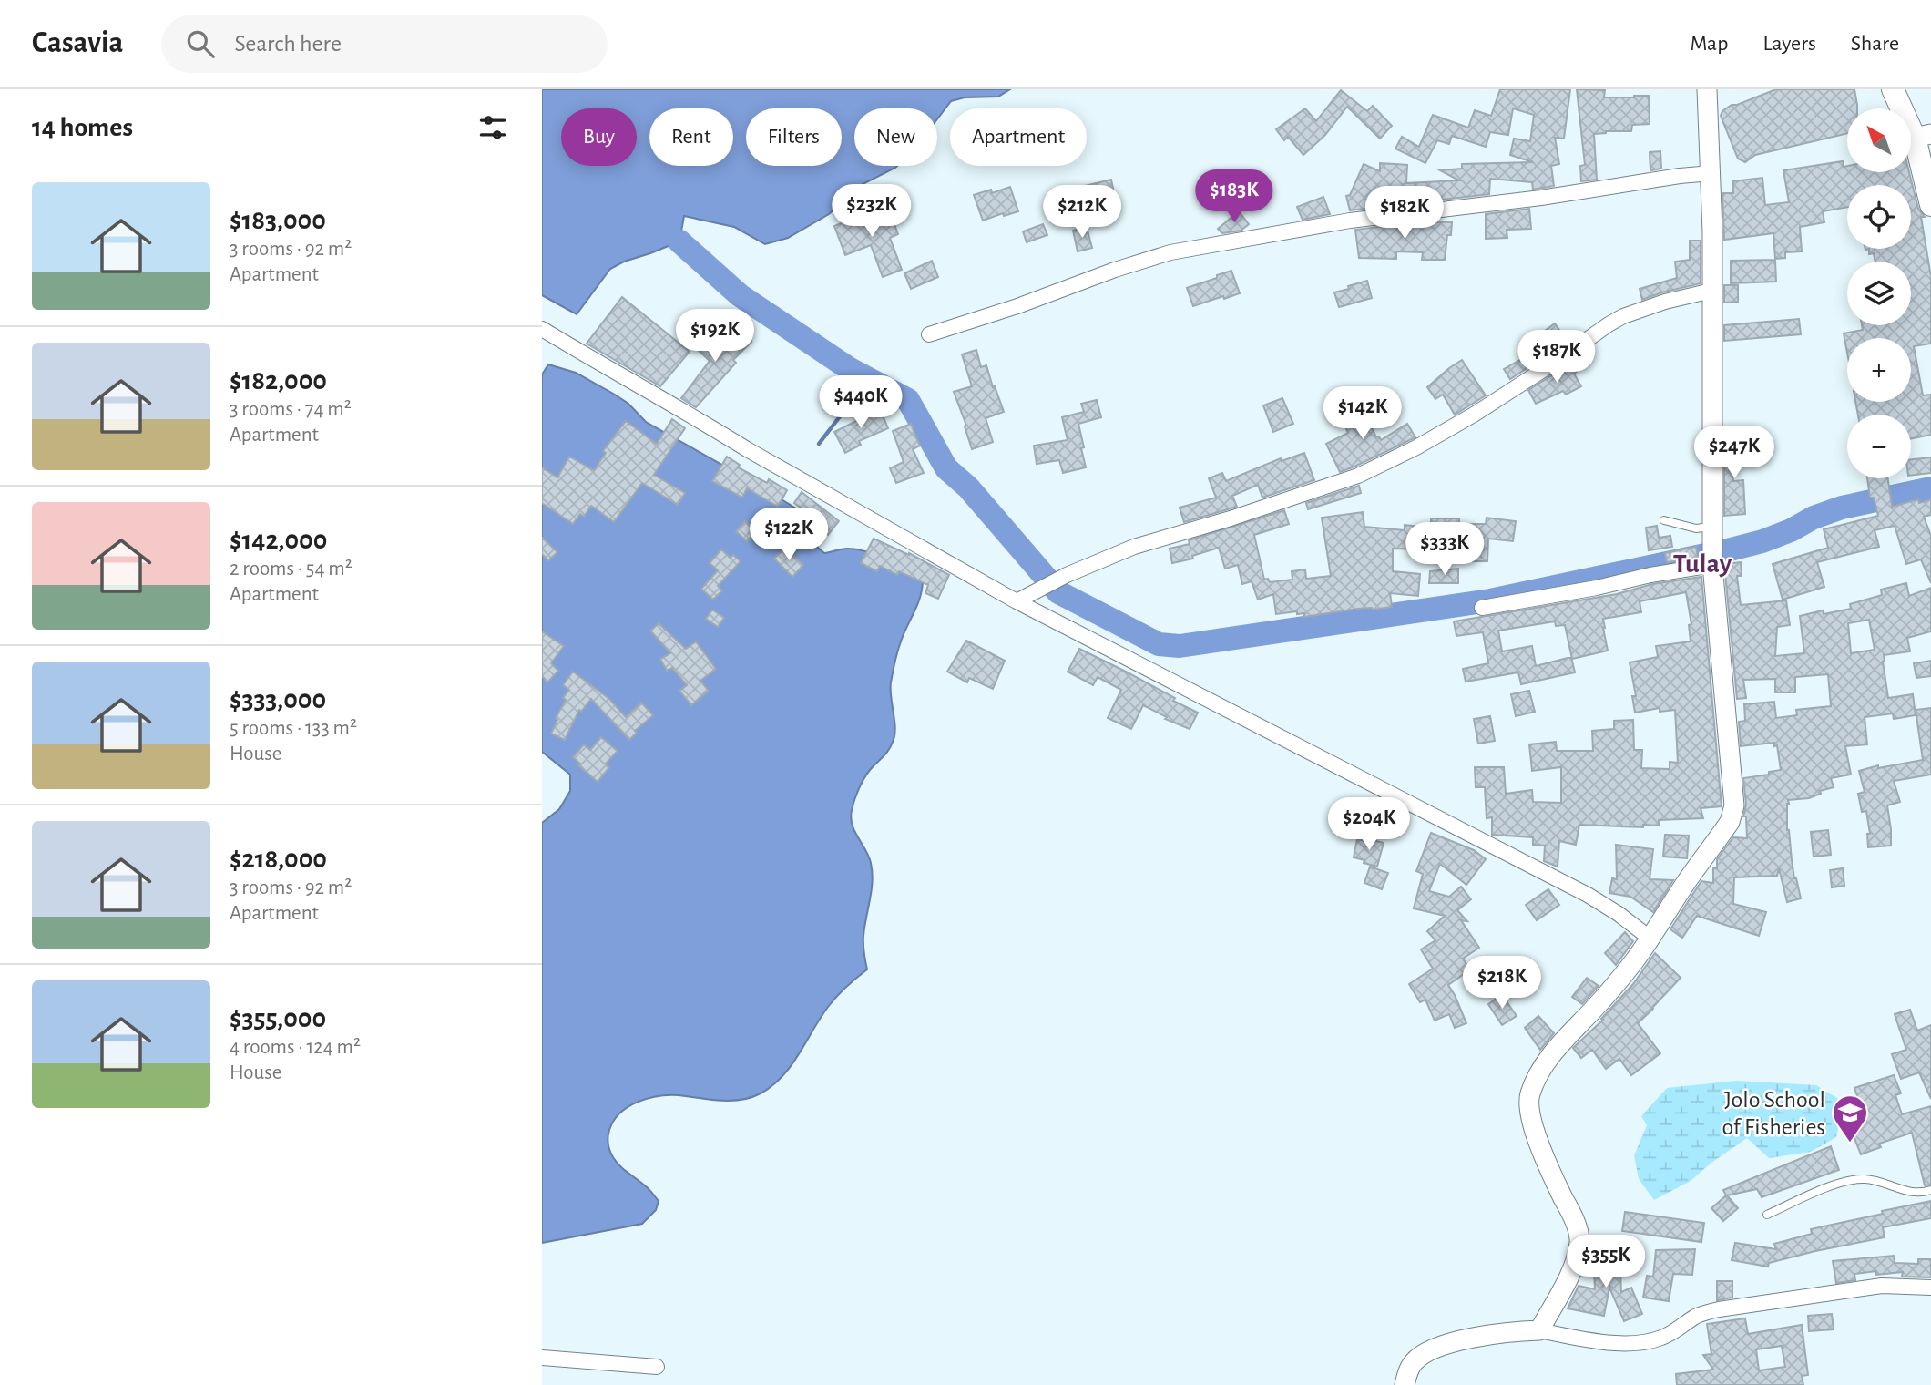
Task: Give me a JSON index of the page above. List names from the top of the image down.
{
  "districts": ["Tulay"],
  "places": {
    "school or university": ["Jolo School of Fisheries"]
  },
  "north": "top left",
  "page": {
    "header": "Casavia",
    "search": "Search here",
    "nav": ["Map", "Layers", "Share"],
    "heading": "14 homes",
    "map_buttons": ["+", "−"],
    "chip": [
      "Buy",
      "Rent",
      "Filters",
      "New",
      "Apartment"
    ],
    "list": [
      {
        "name": "$183,000",
        "note": "3 rooms · 92 m² · Apartment"
      },
      {
        "name": "$182,000",
        "note": "3 rooms · 74 m² · Apartment"
      },
      {
        "name": "$142,000",
        "note": "2 rooms · 54 m² · Apartment"
      },
      {
        "name": "$333,000",
        "note": "5 rooms · 133 m² · House"
      },
      {
        "name": "$218,000",
        "note": "3 rooms · 92 m² · Apartment"
      },
      {
        "name": "$355,000",
        "note": "4 rooms · 124 m² · House"
      }
    ],
    "price": [
      "$183K",
      "$232K",
      "$212K",
      "$182K",
      "$192K",
      "$187K",
      "$440K",
      "$142K",
      "$247K",
      "$122K",
      "$333K",
      "$204K",
      "$218K",
      "$355K"
    ]
  }
}
